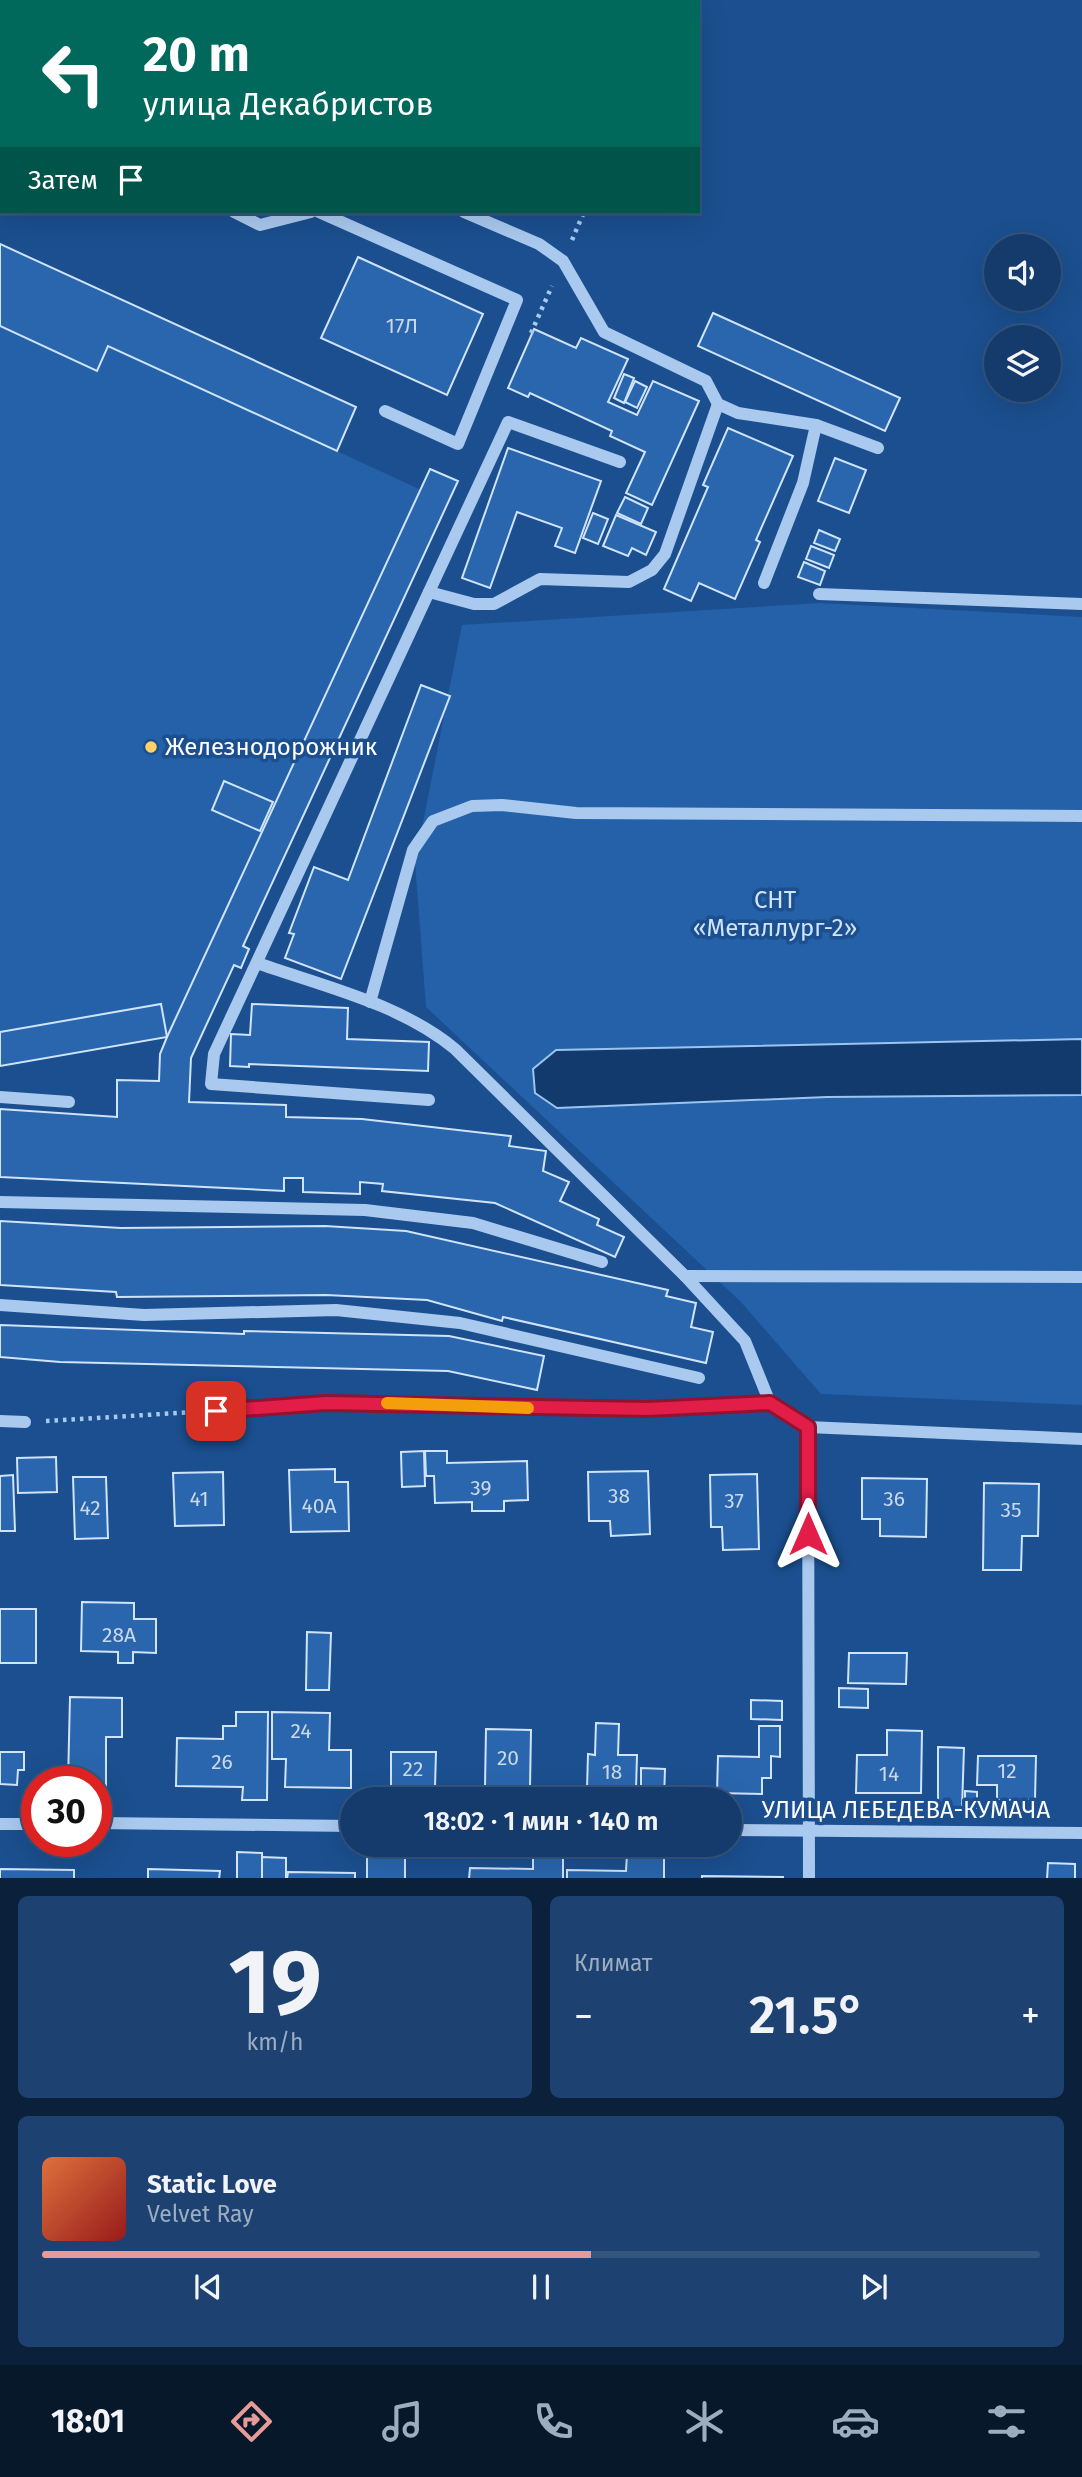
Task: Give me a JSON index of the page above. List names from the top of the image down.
{
  "streets": {
    "street": ["УЛИЦА ЛЕБЕДЕВА-КУМАЧА"]
  },
  "parks": ["СНТ «Металлург-2»"],
  "places": ["Железнодорожник"],
  "house_numbers": [
    "17Л",
    "39",
    "38",
    "41",
    "36",
    "37",
    "40А",
    "42",
    "35",
    "28А",
    "24",
    "20",
    "26",
    "22",
    "12",
    "18",
    "14"
  ],
  "page": {
    "turn": ["20 m", "улица Декабристов"],
    "then": "Затем",
    "limit": "30",
    "trip": "18:02 · 1 мин · 140 m",
    "tile": [
      ["19", "km/h"],
      "Климат"
    ],
    "heat": ["−", "21.5°", "+"],
    "song": ["Static Love", "Velvet Ray"],
    "tabs": "18:01"
  }
}
